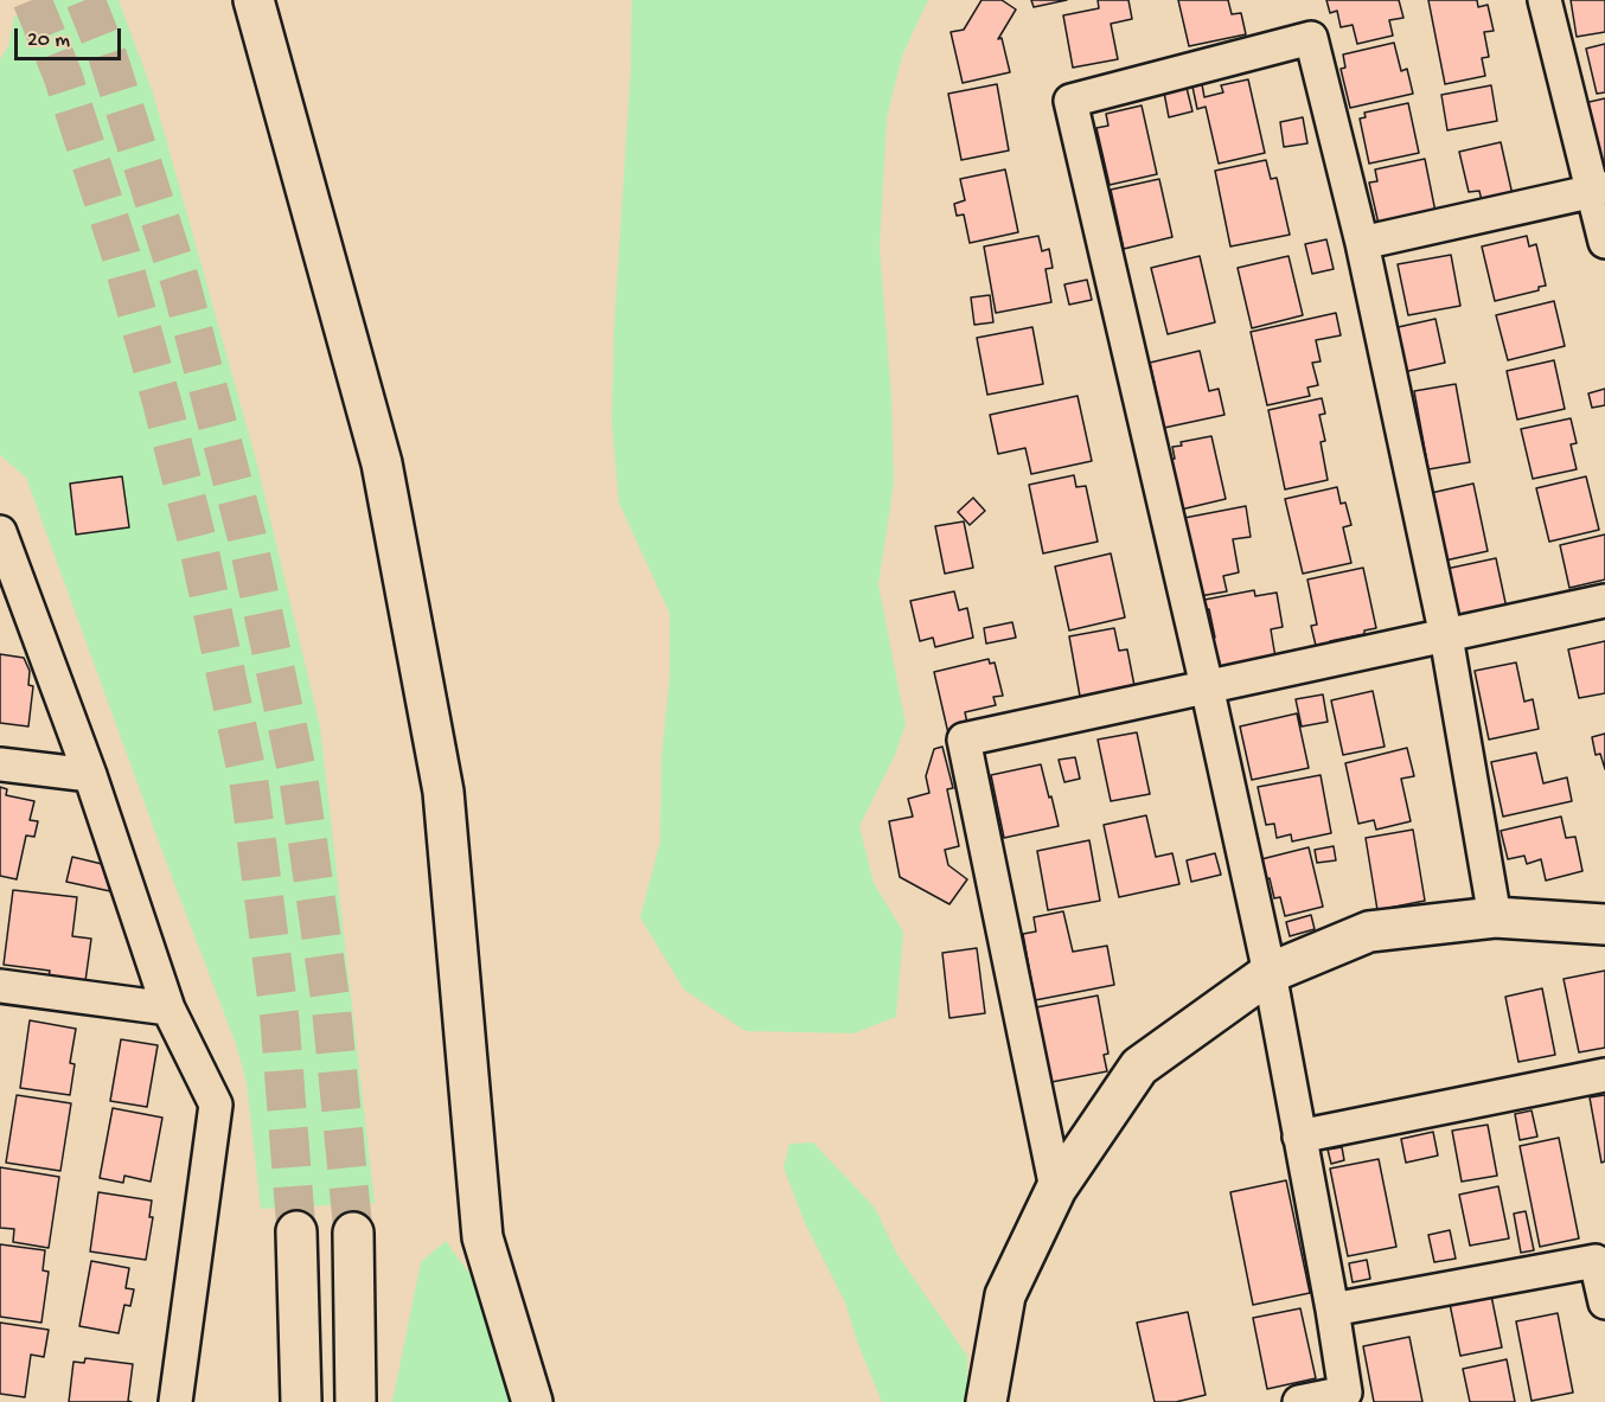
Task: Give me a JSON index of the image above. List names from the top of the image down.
{
  "scale_bar": "20 m"
}
